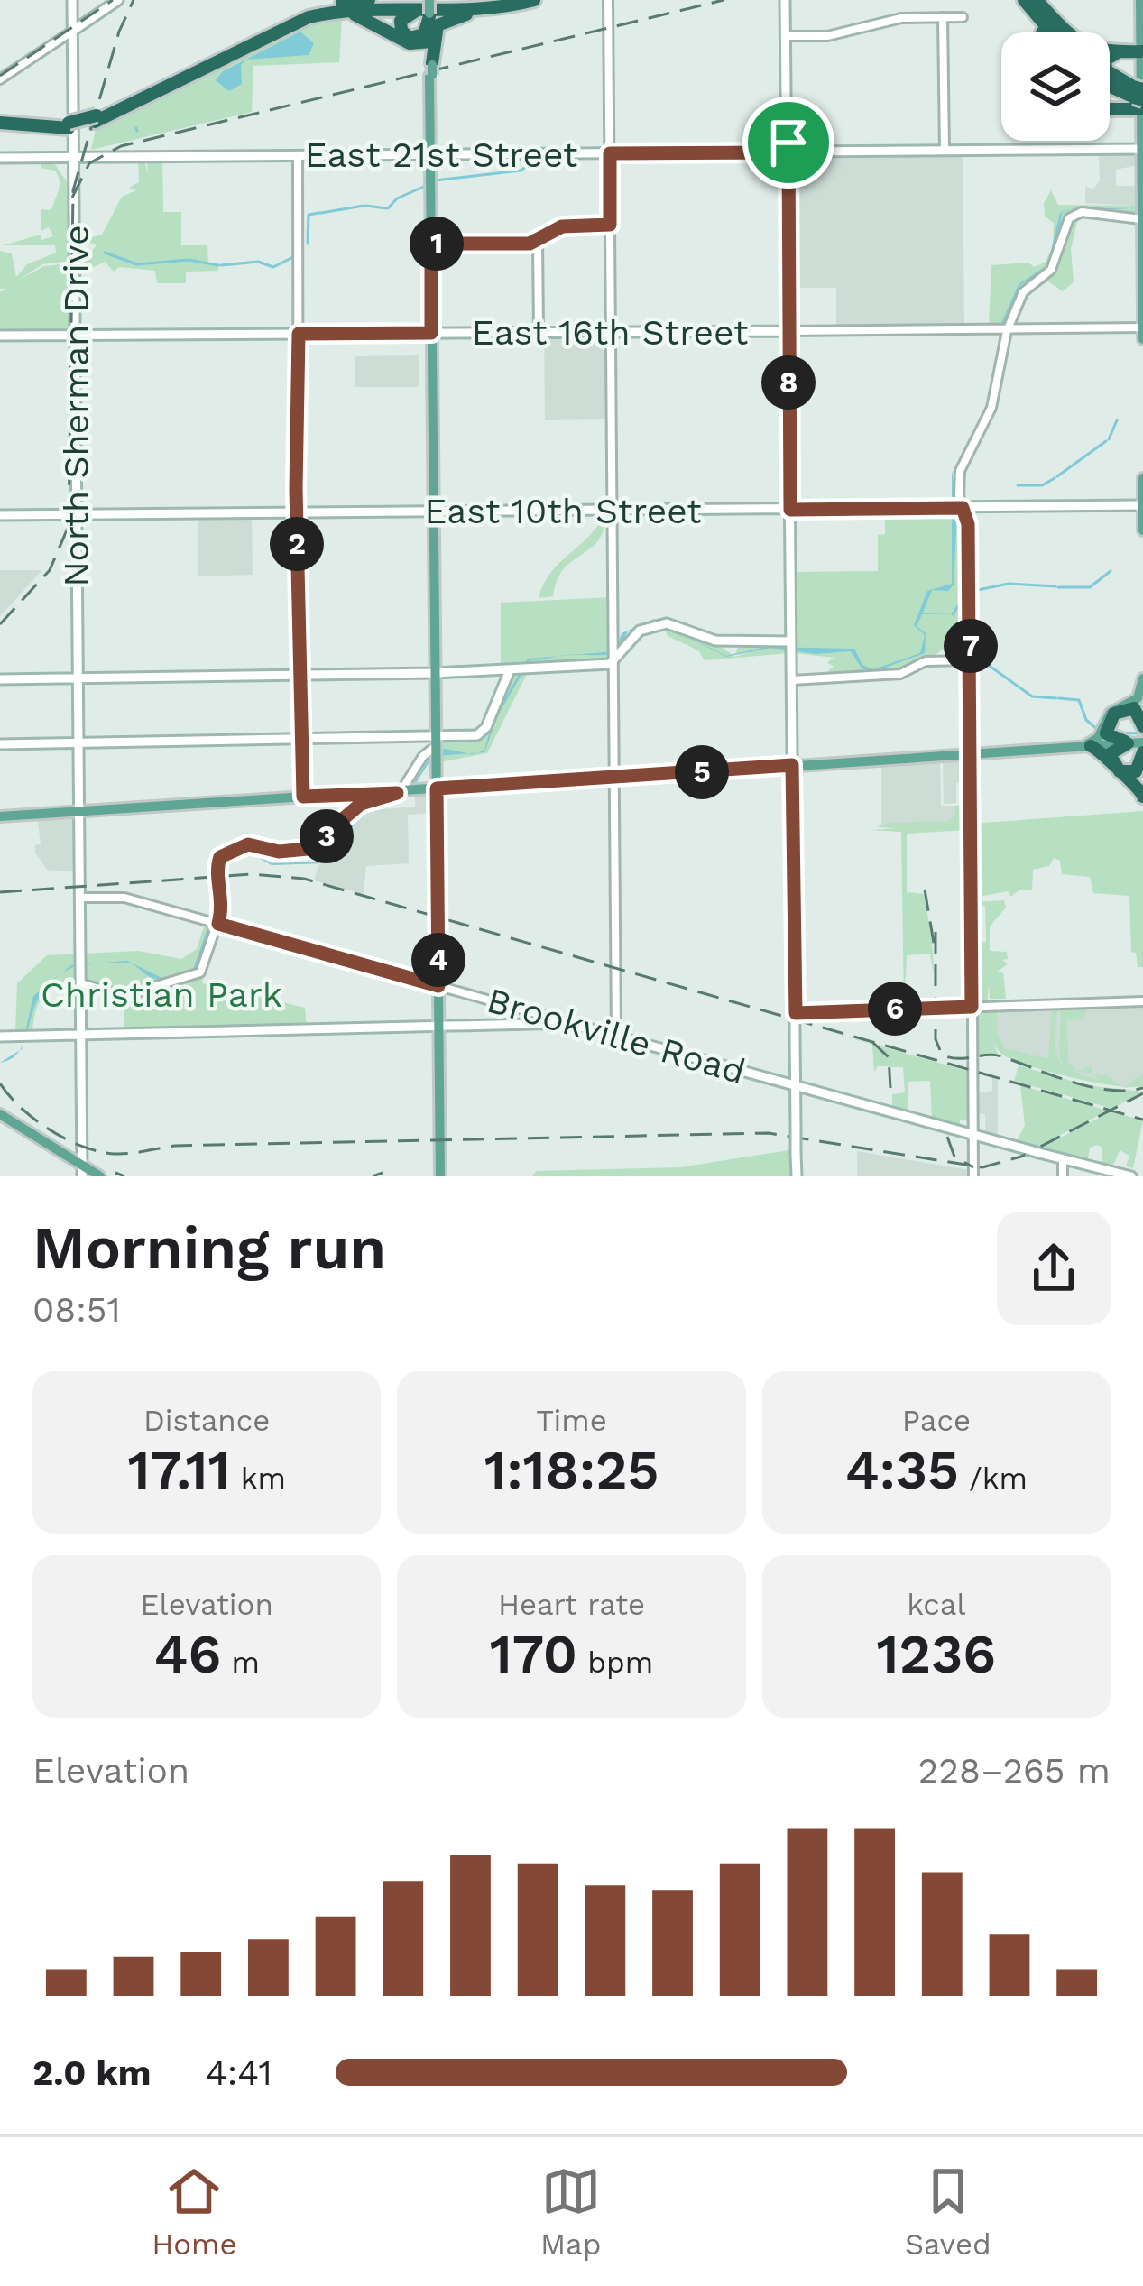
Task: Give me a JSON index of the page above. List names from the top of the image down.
{
  "streets": {
    "main road": [
      "East 21st Street",
      "East 16th Street",
      "North Sherman Drive",
      "East 10th Street",
      "Brookville Road"
    ]
  },
  "crossings": [
    ["East 21st Street", "North Sherman Drive"],
    ["East 16th Street", "North Sherman Drive"],
    ["North Sherman Drive", "East 10th Street"],
    ["North Sherman Drive", "Brookville Road"]
  ],
  "parks": ["Christian Park"],
  "page": {
    "pins": [
      "1",
      "8",
      "2",
      "7",
      "5",
      "3",
      "4",
      "6"
    ],
    "heading": ["Morning run", "08:51"],
    "stats": [
      ["Distance", "17.11 km"],
      ["Time", "1:18:25"],
      ["Pace", "4:35 /km"],
      ["Elevation", "46 m"],
      ["Heart rate", "170 bpm"],
      ["kcal", "1236"]
    ],
    "chart": ["Elevation", "228–265 m"],
    "list": [
      {
        "name": "2.0 km",
        "note": "4:41"
      }
    ],
    "tabs": ["Home", "Map", "Saved"]
  }
}
